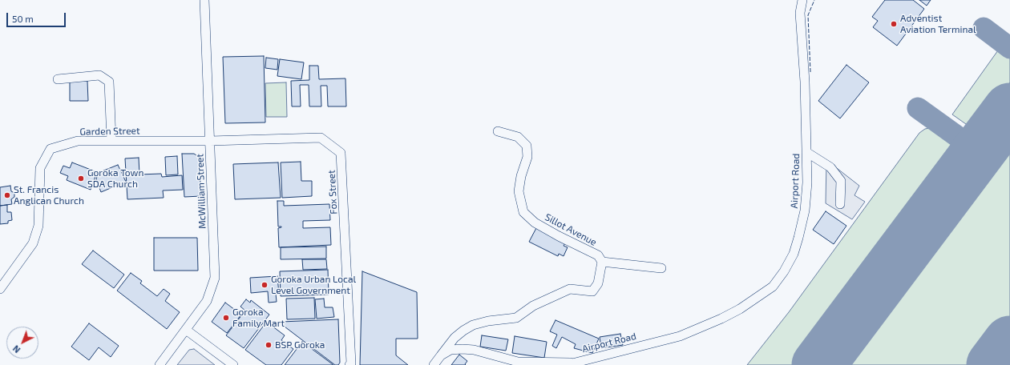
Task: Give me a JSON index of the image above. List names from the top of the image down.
{
  "streets": {
    "street": [
      "Garden Street",
      "Airport Road",
      "McWilliam Street",
      "Fox Street",
      "Sillot Avenue"
    ]
  },
  "crossings": [
    ["Garden Street", "McWilliam Street"],
    ["Garden Street", "Fox Street"],
    ["McWilliam Street", "Fox Street"]
  ],
  "places": [
    "Adventist Aviation Terminal",
    "Goroka Town SDA Church",
    "St. Francis Anglican Church",
    "Goroka Urban Local Level Government",
    "Goroka Family Mart",
    "BSP Goroka"
  ],
  "scale_bar": "50 m",
  "north": "bottom left"
}
